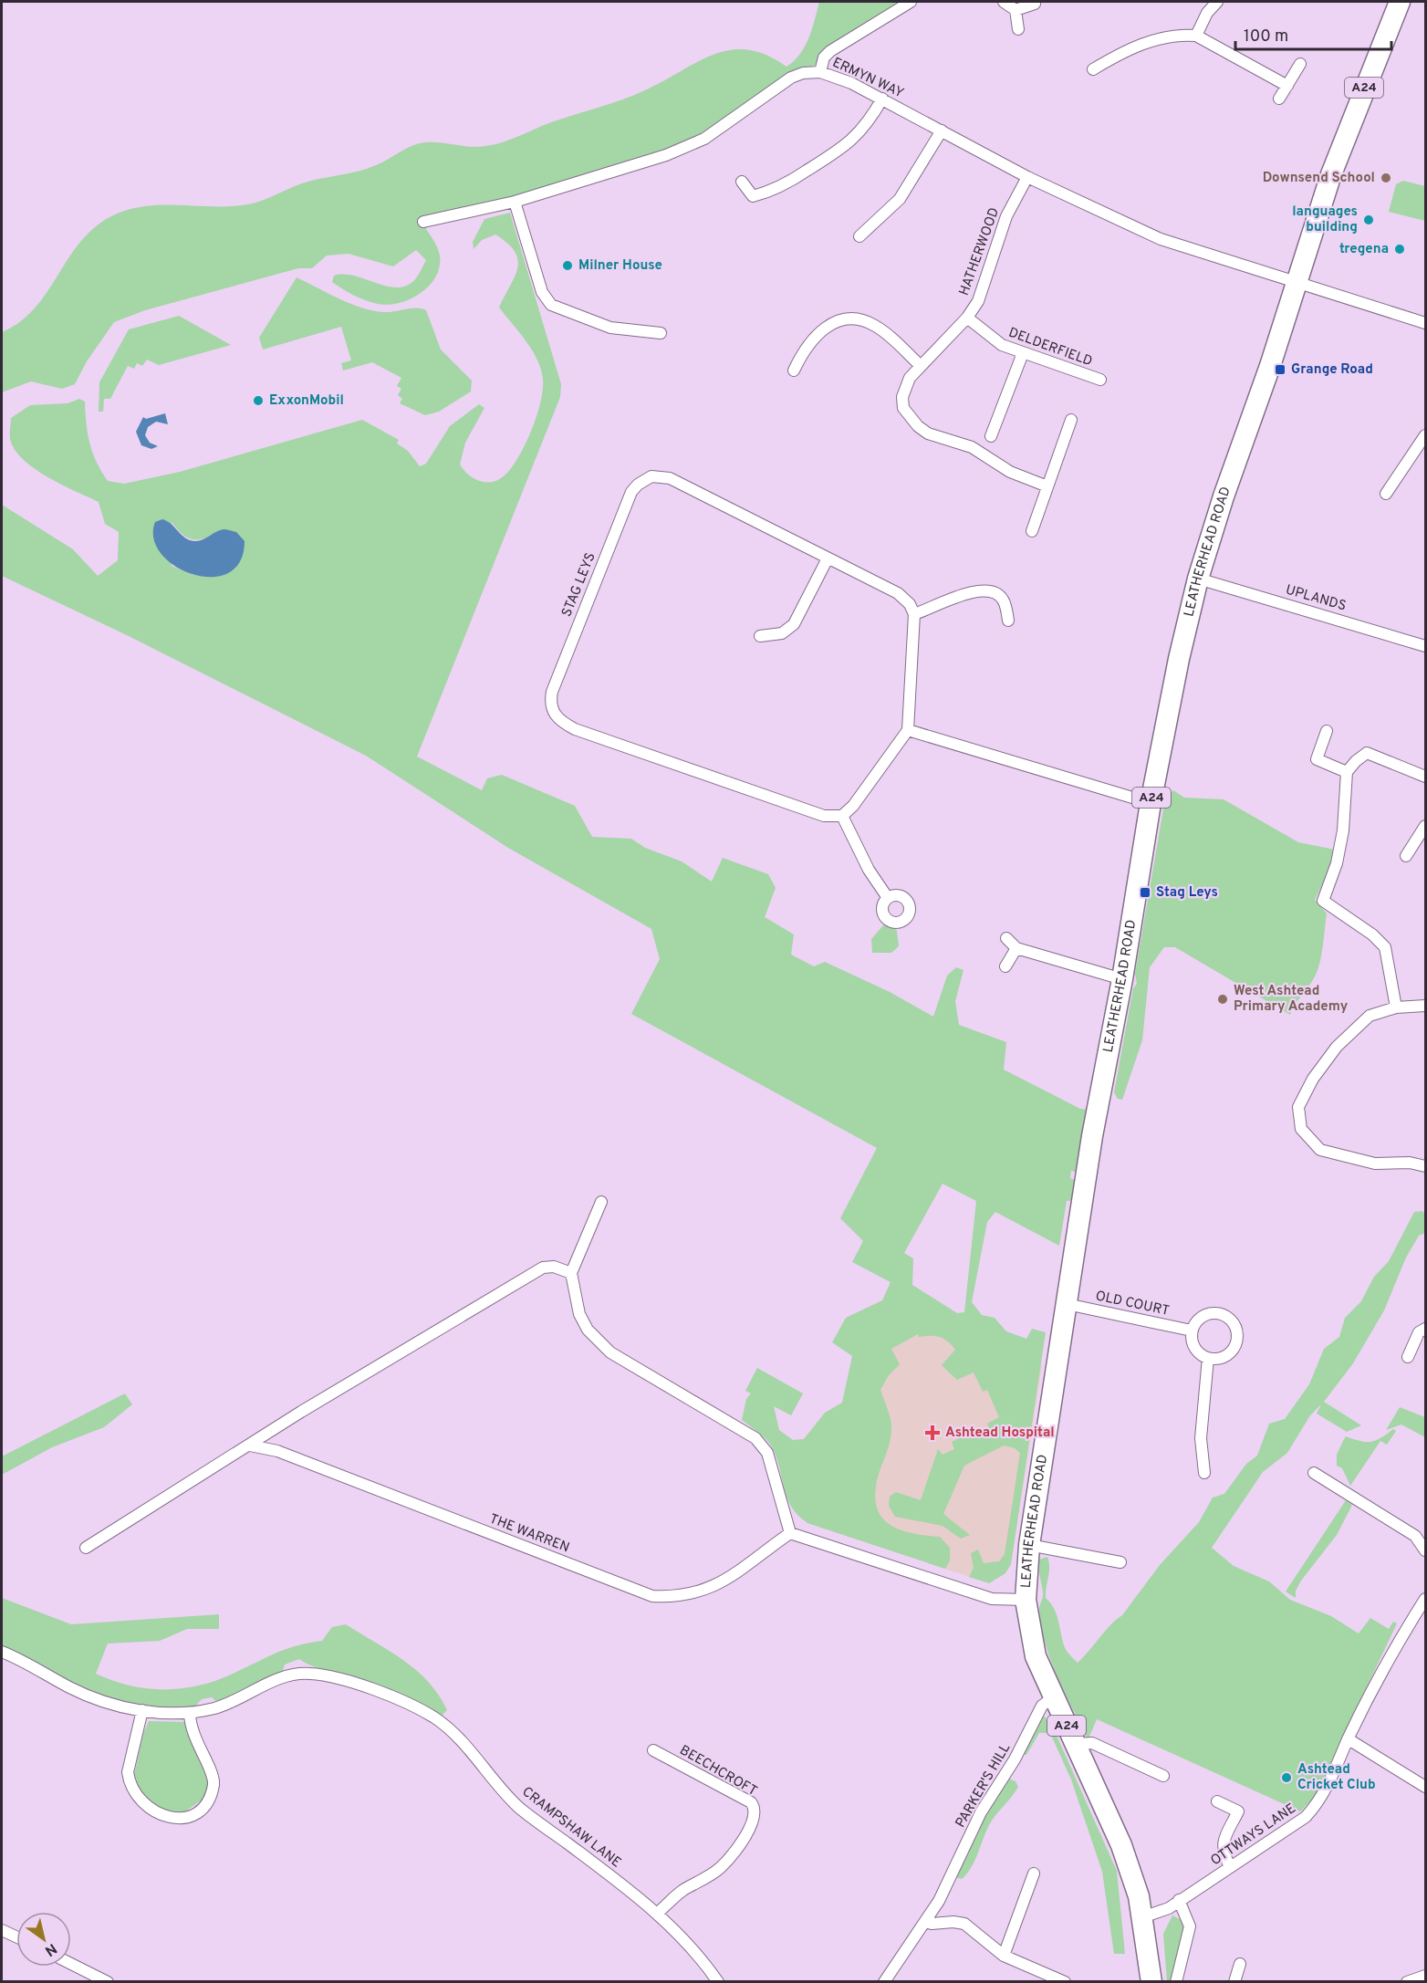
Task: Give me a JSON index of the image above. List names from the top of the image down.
{
  "streets": {
    "highway": ["A24", "LEATHERHEAD ROAD"],
    "street": [
      "ERMYN WAY",
      "HATHERWOOD",
      "DELDERFIELD",
      "STAG LEYS",
      "UPLANDS",
      "OLD COURT",
      "THE WARREN",
      "BEECHCROFT",
      "PARKER'S HILL",
      "CRAMPSHAW LANE",
      "OTTWAYS LANE"
    ]
  },
  "crossings": [
    ["ERMYN WAY", "HATHERWOOD"],
    ["ERMYN WAY", "LEATHERHEAD ROAD"],
    ["HATHERWOOD", "DELDERFIELD"],
    ["LEATHERHEAD ROAD", "UPLANDS"],
    ["LEATHERHEAD ROAD", "OLD COURT"],
    ["LEATHERHEAD ROAD", "PARKER'S HILL"],
    ["LEATHERHEAD ROAD", "OTTWAYS LANE"],
    ["BEECHCROFT", "CRAMPSHAW LANE"]
  ],
  "places": {
    "other": [
      "Downsend School",
      "languages building",
      "tregena",
      "Milner House",
      "ExxonMobil",
      "West Ashtead Primary Academy",
      "Ashtead Cricket Club"
    ],
    "transit": ["Grange Road", "Stag Leys"],
    "health": ["Ashtead Hospital"]
  },
  "scale_bar": "100 m",
  "north": "bottom right"
}
